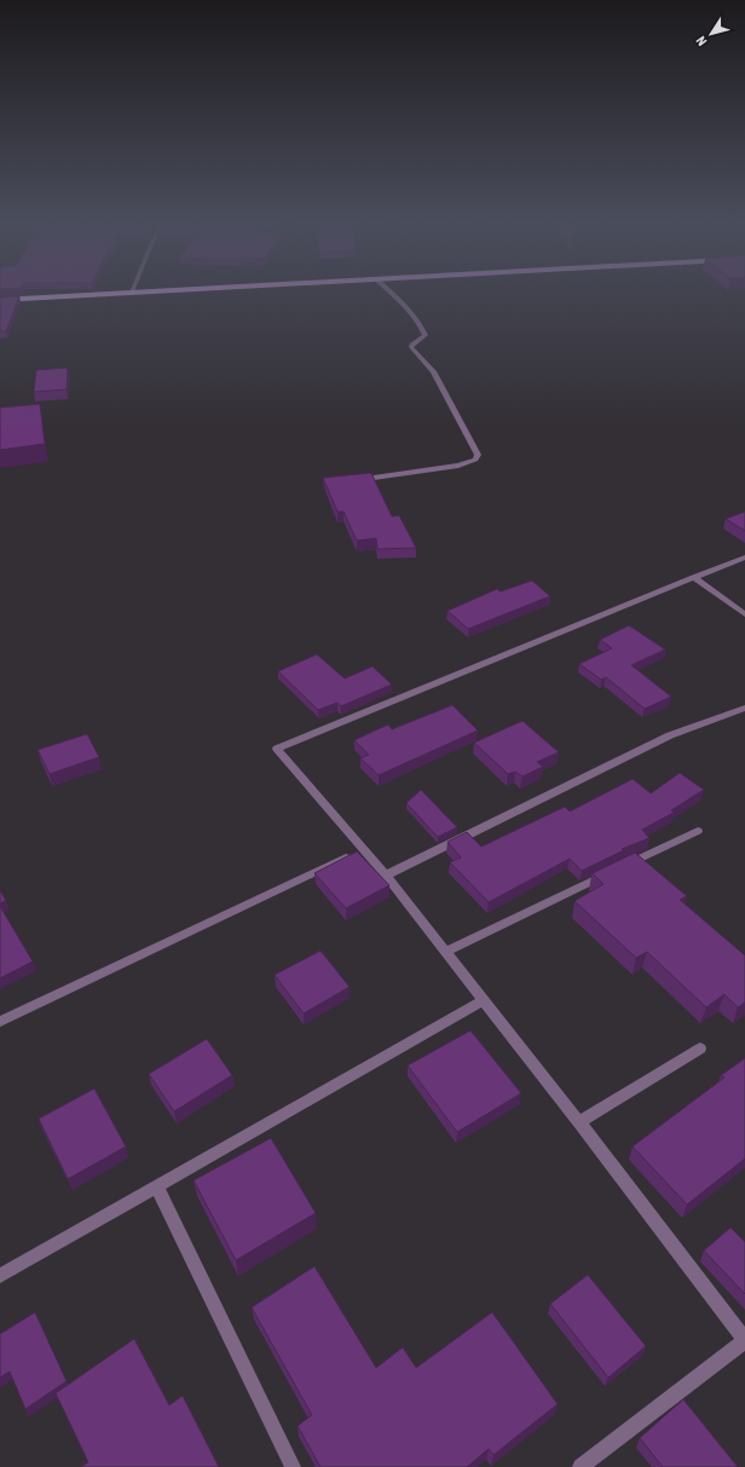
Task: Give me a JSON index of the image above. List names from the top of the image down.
{
  "north": "bottom left"
}
